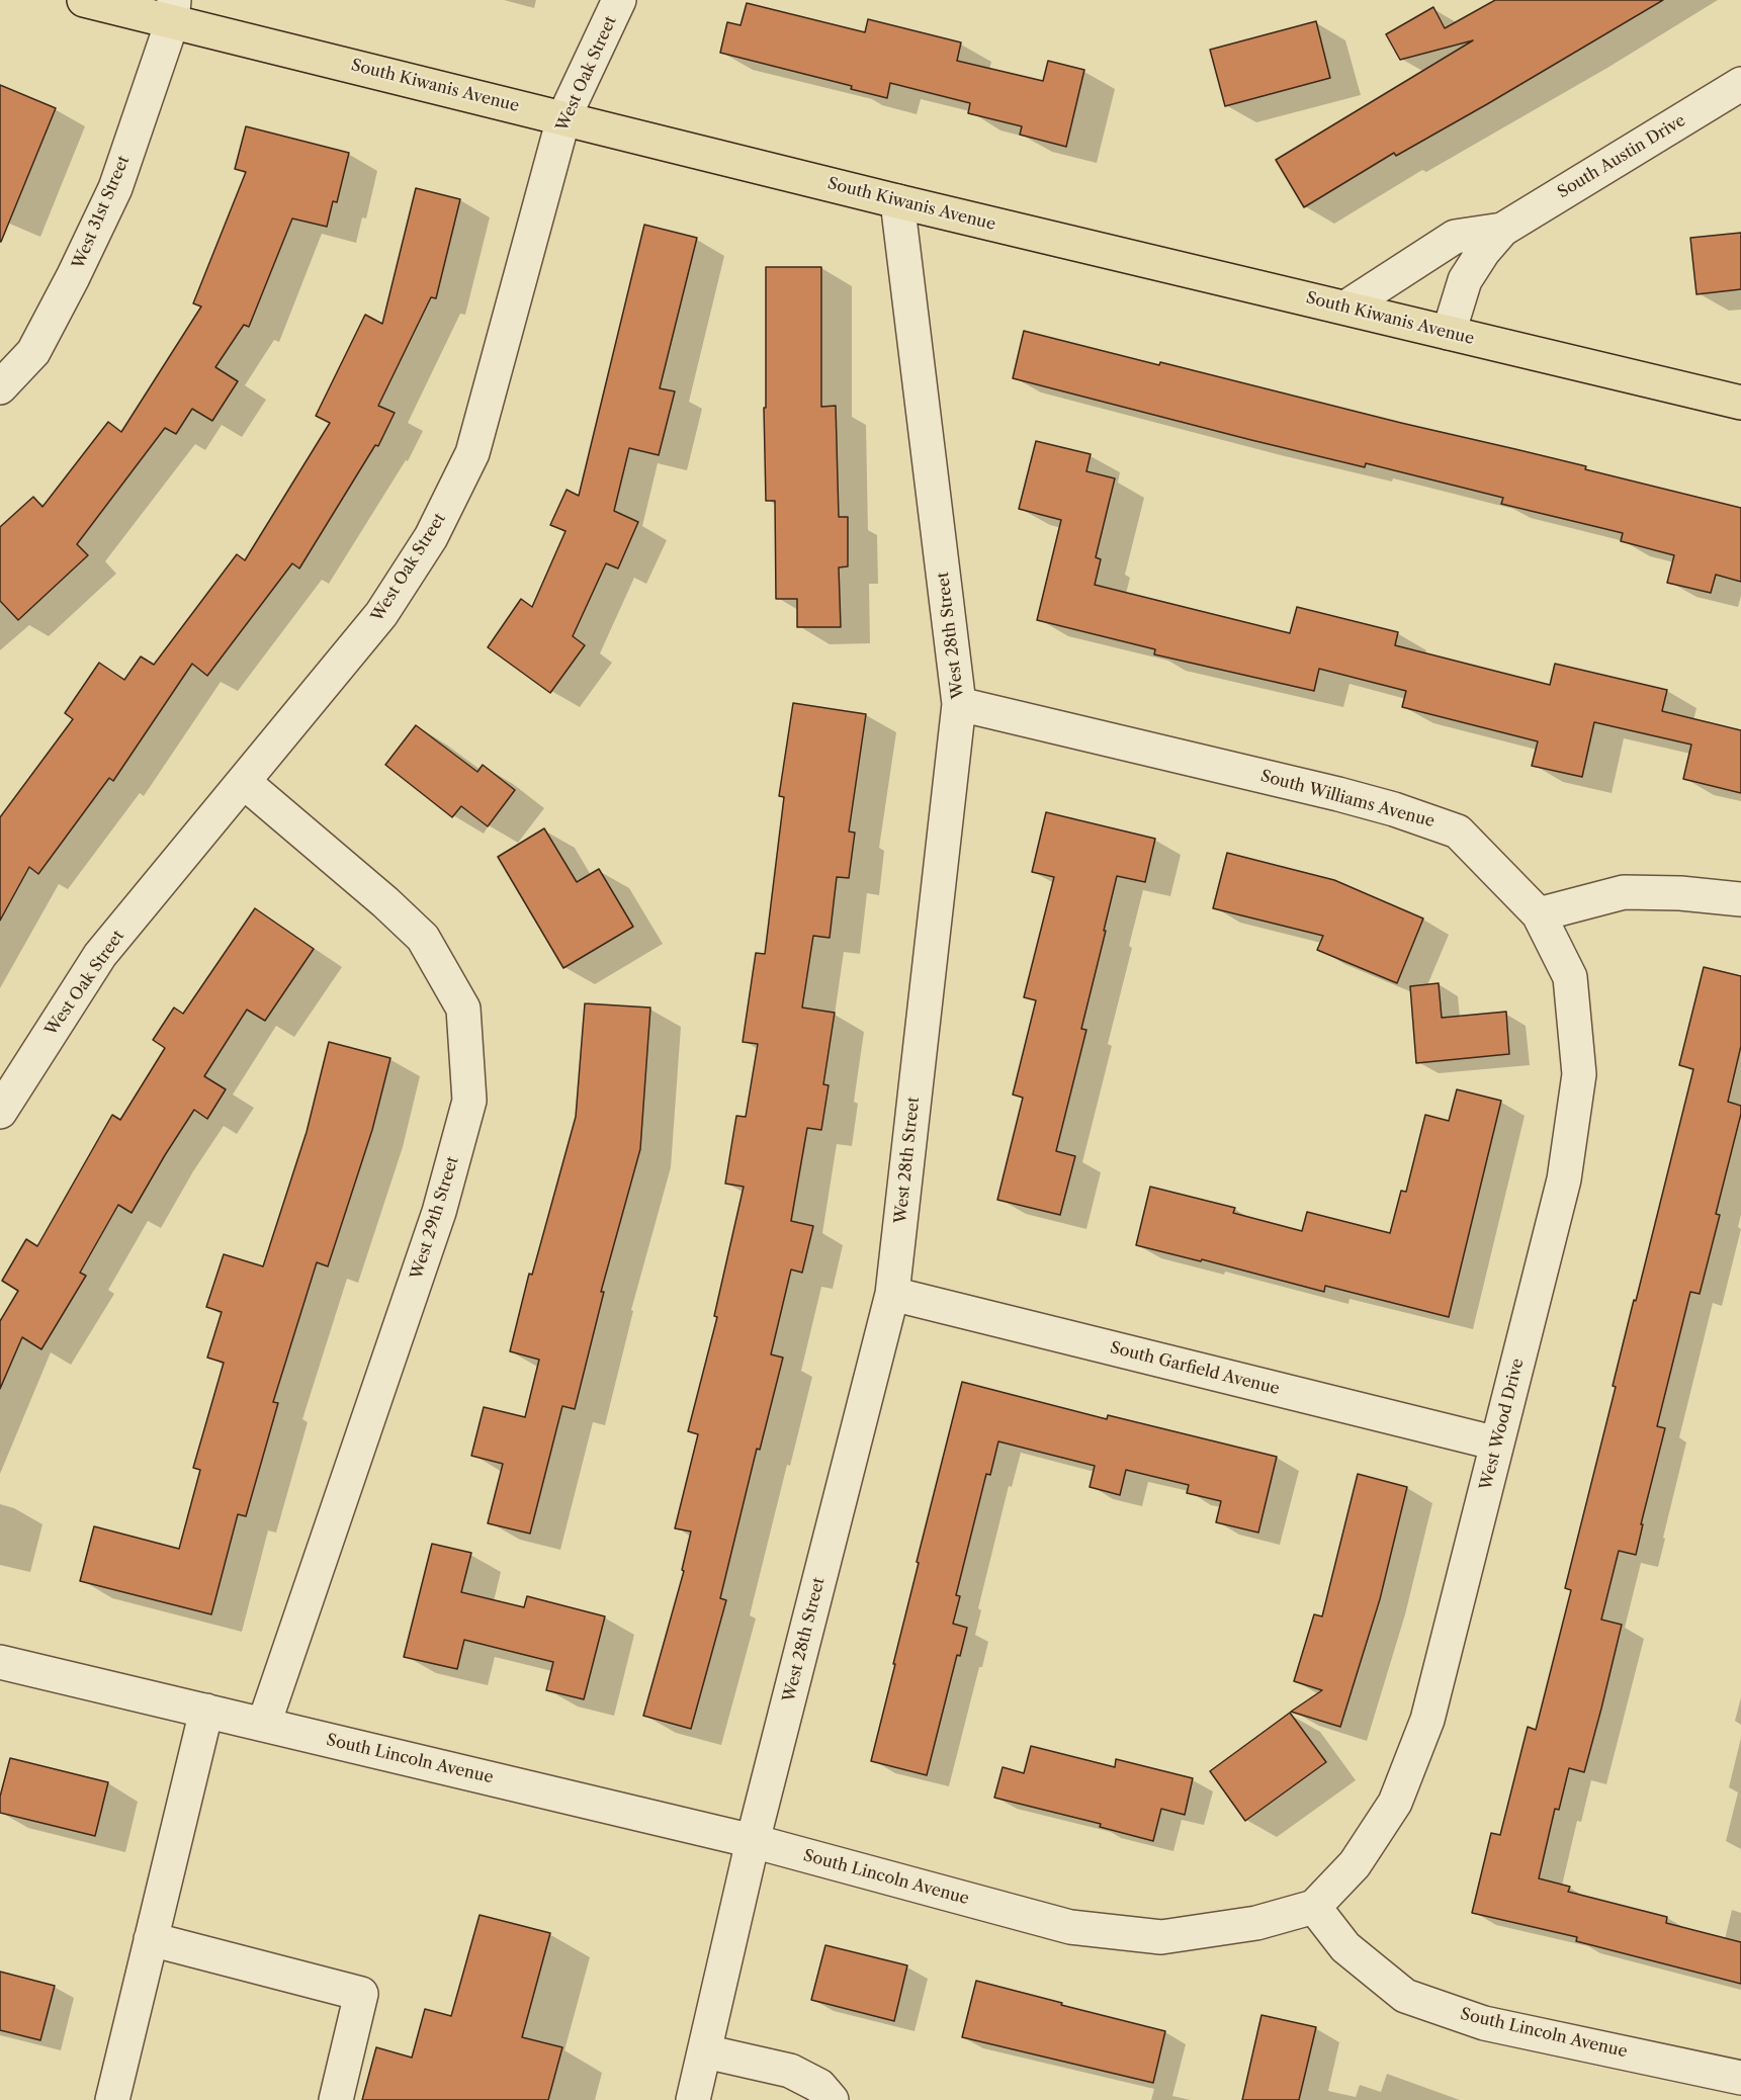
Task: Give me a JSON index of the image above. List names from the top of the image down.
{
  "streets": {
    "main road": ["South Kiwanis Avenue"],
    "street": [
      "West Oak Street",
      "South Austin Drive",
      "West 31st Street",
      "West 28th Street",
      "South Williams Avenue",
      "West 29th Street",
      "South Garfield Avenue",
      "West Wood Drive",
      "South Lincoln Avenue"
    ]
  },
  "crossings": [
    ["West Oak Street", "South Kiwanis Avenue"],
    ["West Oak Street", "West 29th Street"],
    ["South Kiwanis Avenue", "South Austin Drive"],
    ["South Kiwanis Avenue", "West 31st Street"],
    ["South Kiwanis Avenue", "West 28th Street"],
    ["West 28th Street", "South Williams Avenue"],
    ["West 28th Street", "South Garfield Avenue"],
    ["West 28th Street", "South Lincoln Avenue"],
    ["South Williams Avenue", "West Wood Drive"],
    ["West 29th Street", "South Lincoln Avenue"],
    ["South Garfield Avenue", "West Wood Drive"],
    ["West Wood Drive", "South Lincoln Avenue"]
  ]
}
